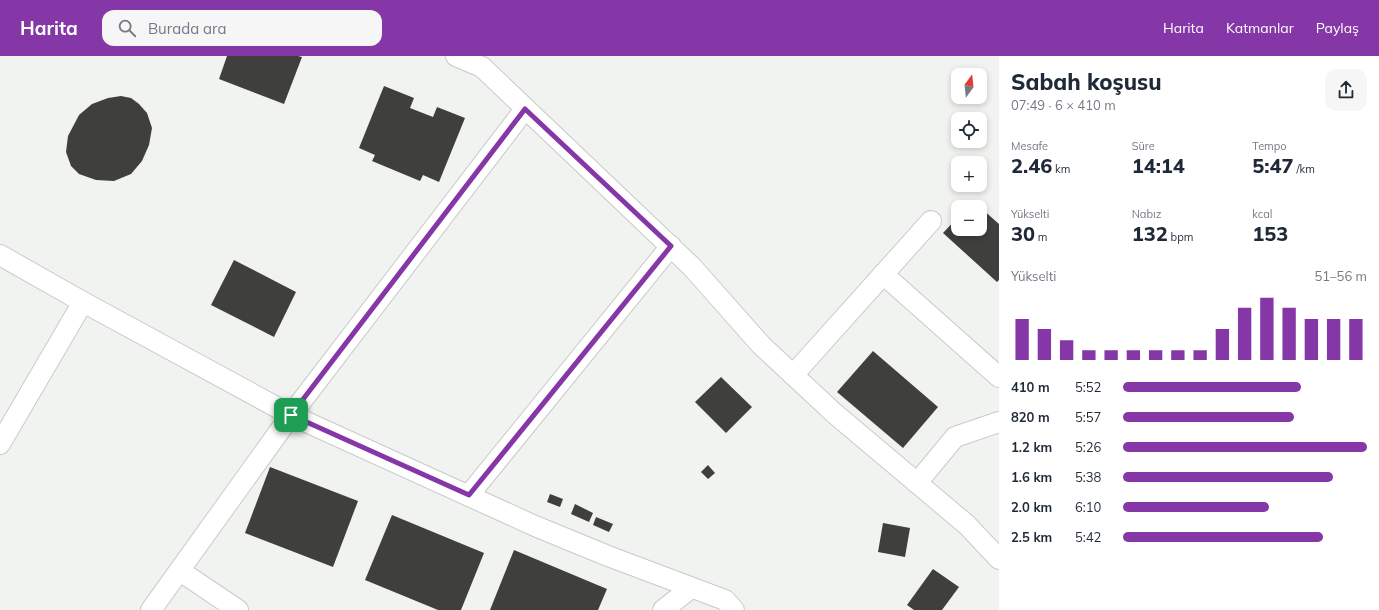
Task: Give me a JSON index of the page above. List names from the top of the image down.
{
  "north": "top",
  "page": {
    "header": "Harita",
    "search": "Burada ara",
    "nav": ["Harita", "Katmanlar", "Paylaş"],
    "heading": ["Sabah koşusu", "07:49 · 6 × 410 m"],
    "map_buttons": ["+", "−"],
    "stats": [
      ["Mesafe", "2.46 km"],
      ["Süre", "14:14"],
      ["Tempo", "5:47 /km"],
      ["Yükselti", "30 m"],
      ["Nabız", "132 bpm"],
      ["kcal", "153"]
    ],
    "chart": ["Yükselti", "51–56 m"],
    "list": [
      {
        "name": "410 m",
        "note": "5:52"
      },
      {
        "name": "820 m",
        "note": "5:57"
      },
      {
        "name": "1.2 km",
        "note": "5:26"
      },
      {
        "name": "1.6 km",
        "note": "5:38"
      },
      {
        "name": "2.0 km",
        "note": "6:10"
      },
      {
        "name": "2.5 km",
        "note": "5:42"
      }
    ]
  }
}
